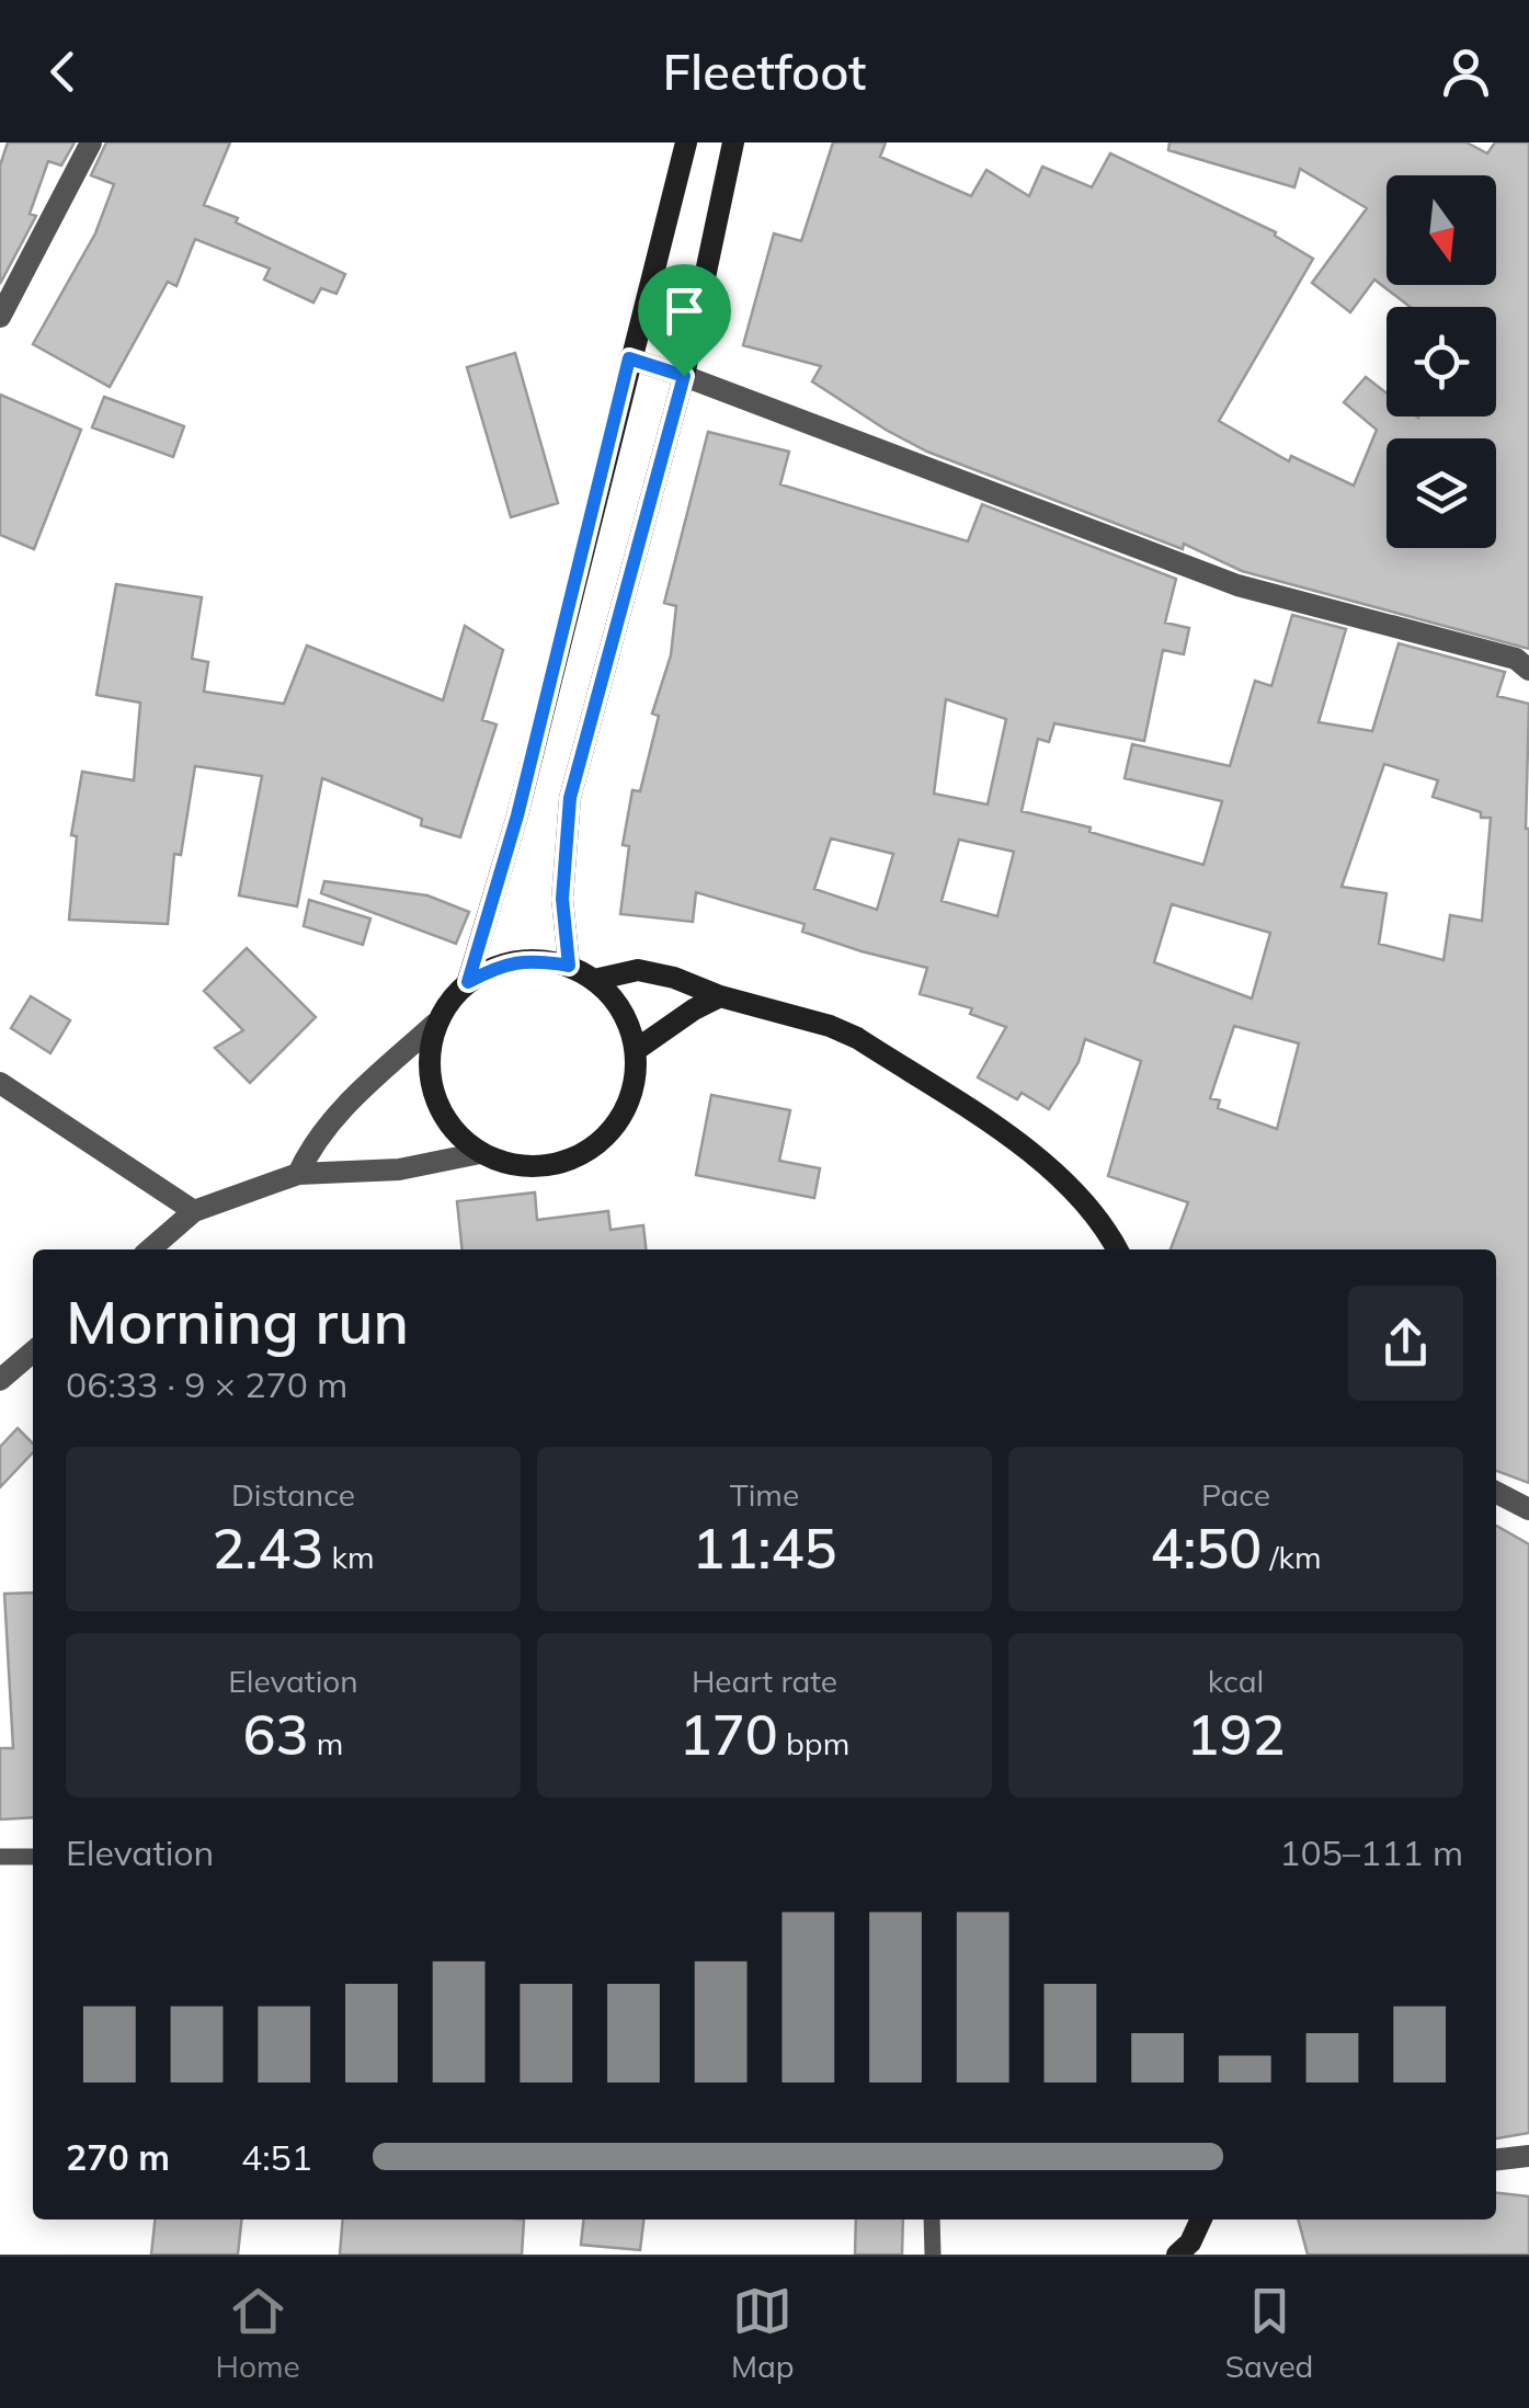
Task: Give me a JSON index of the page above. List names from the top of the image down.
{
  "north": "bottom",
  "page": {
    "header": "Fleetfoot",
    "heading": ["Morning run", "06:33 · 9 × 270 m"],
    "stats": [
      ["Distance", "2.43 km"],
      ["Time", "11:45"],
      ["Pace", "4:50 /km"],
      ["Elevation", "63 m"],
      ["Heart rate", "170 bpm"],
      ["kcal", "192"]
    ],
    "chart": ["Elevation", "105–111 m"],
    "list": [
      {
        "name": "270 m",
        "note": "4:51"
      }
    ],
    "tabs": ["Home", "Map", "Saved"]
  }
}
